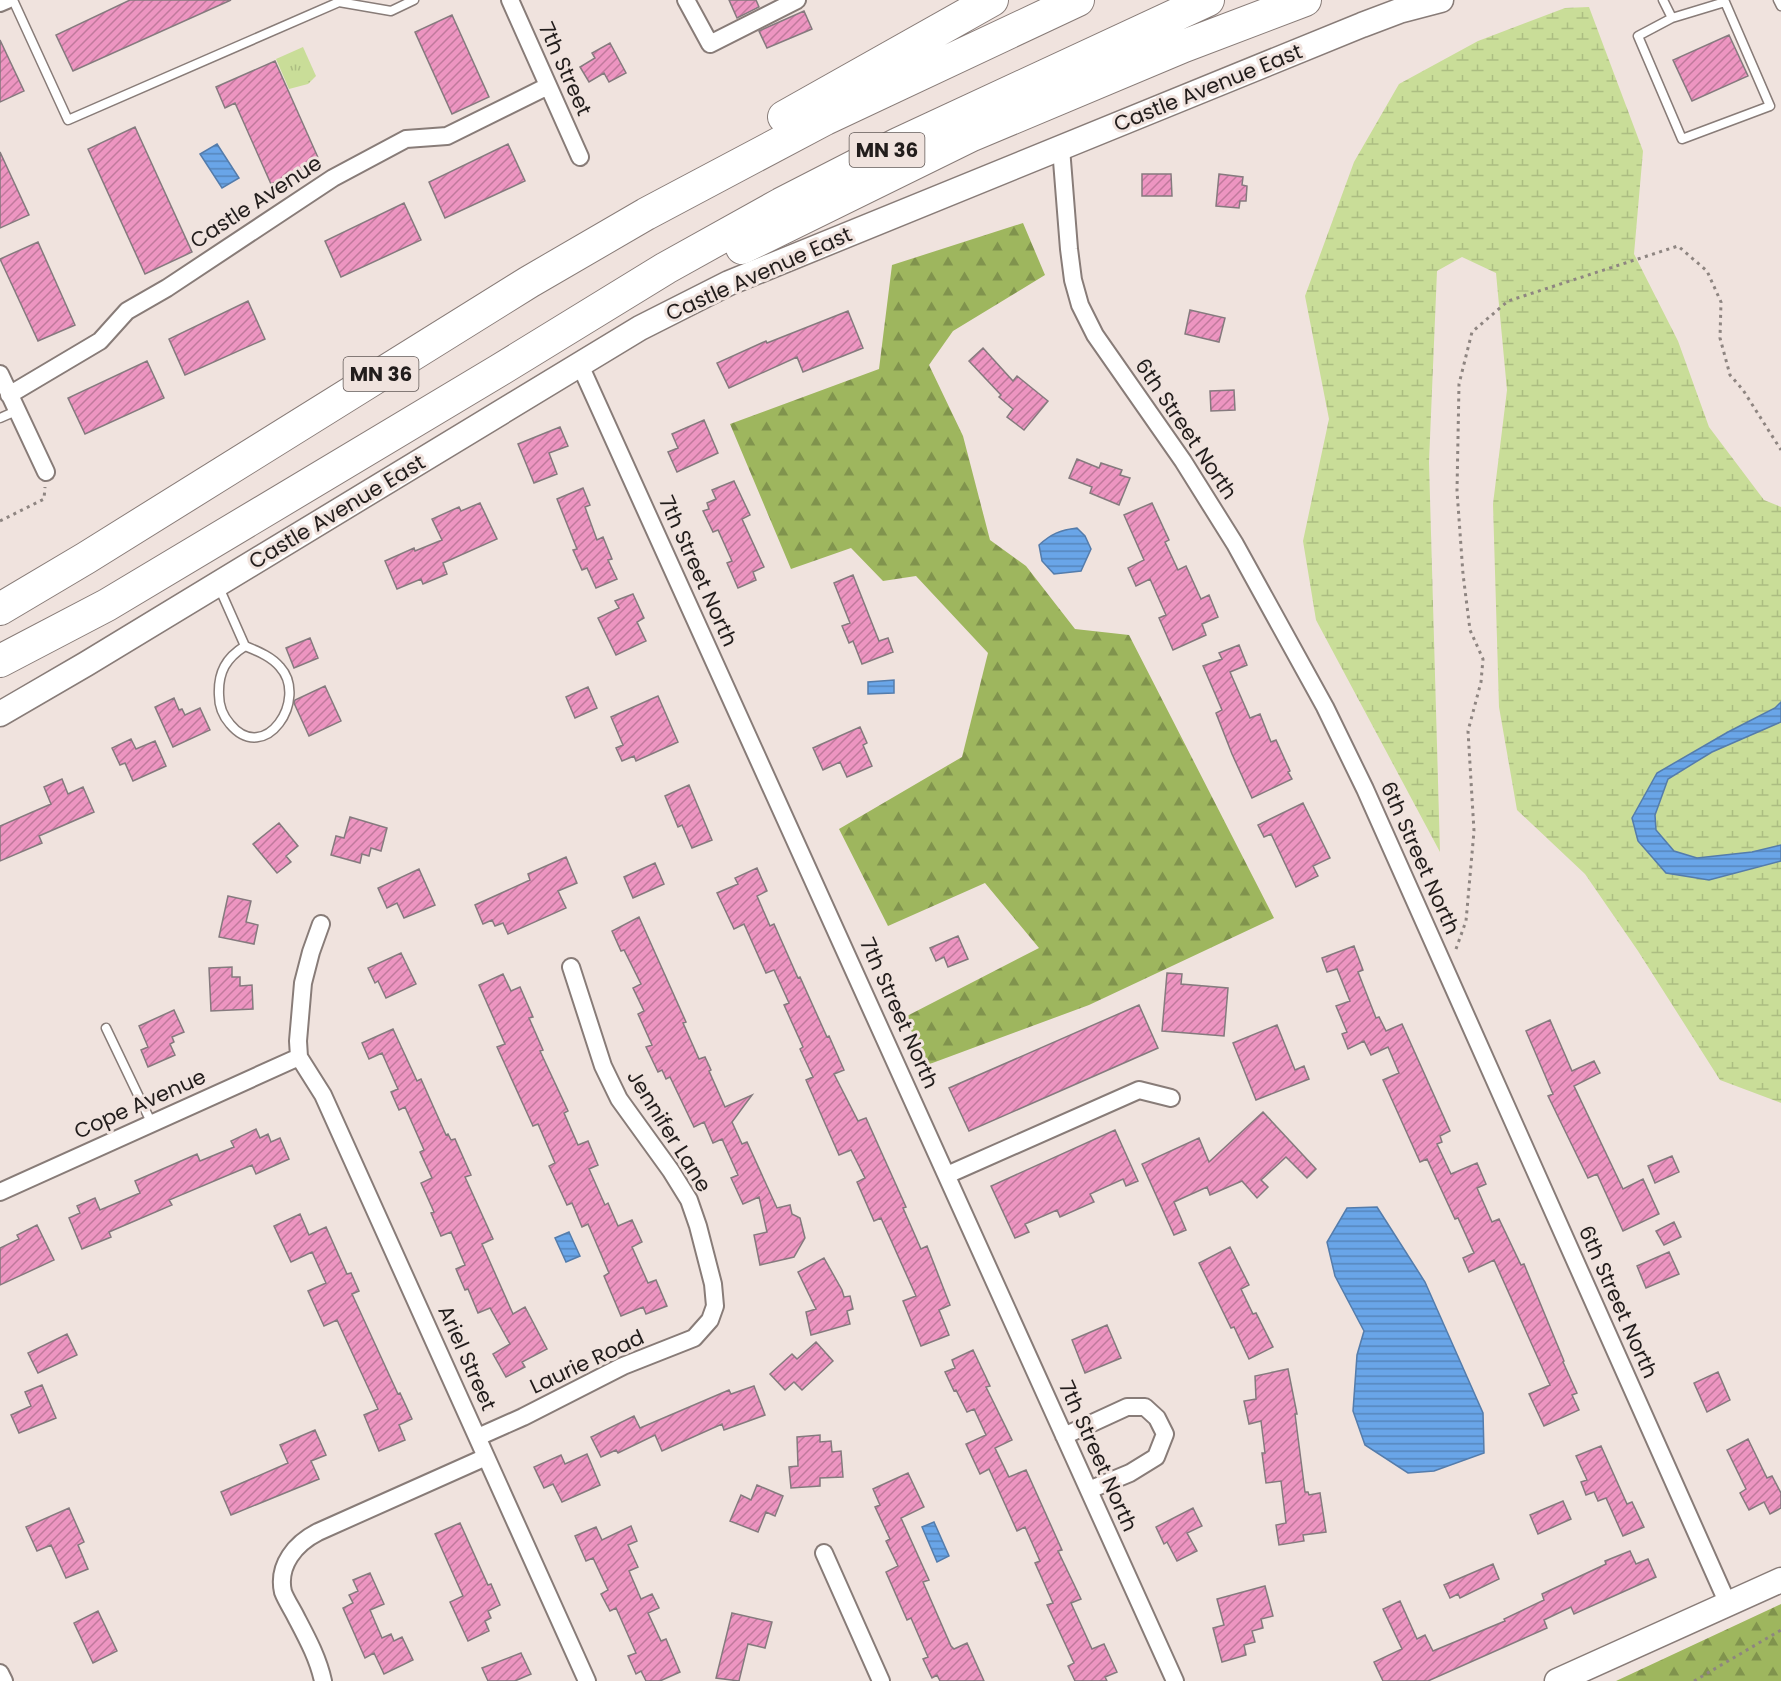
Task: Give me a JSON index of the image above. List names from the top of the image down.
{
  "streets": {
    "highway": ["MN 36"],
    "street": [
      "7th Street",
      "Castle Avenue East",
      "Castle Avenue",
      "6th Street North",
      "7th Street North",
      "Cope Avenue",
      "Jennifer Lane",
      "Ariel Street",
      "Laurie Road"
    ]
  },
  "crossings": [
    ["7th Street", "Castle Avenue"],
    ["Castle Avenue East", "6th Street North"],
    ["Castle Avenue East", "7th Street North"],
    ["Cope Avenue", "Ariel Street"],
    ["Jennifer Lane", "Laurie Road"],
    ["Ariel Street", "Laurie Road"]
  ]
}
